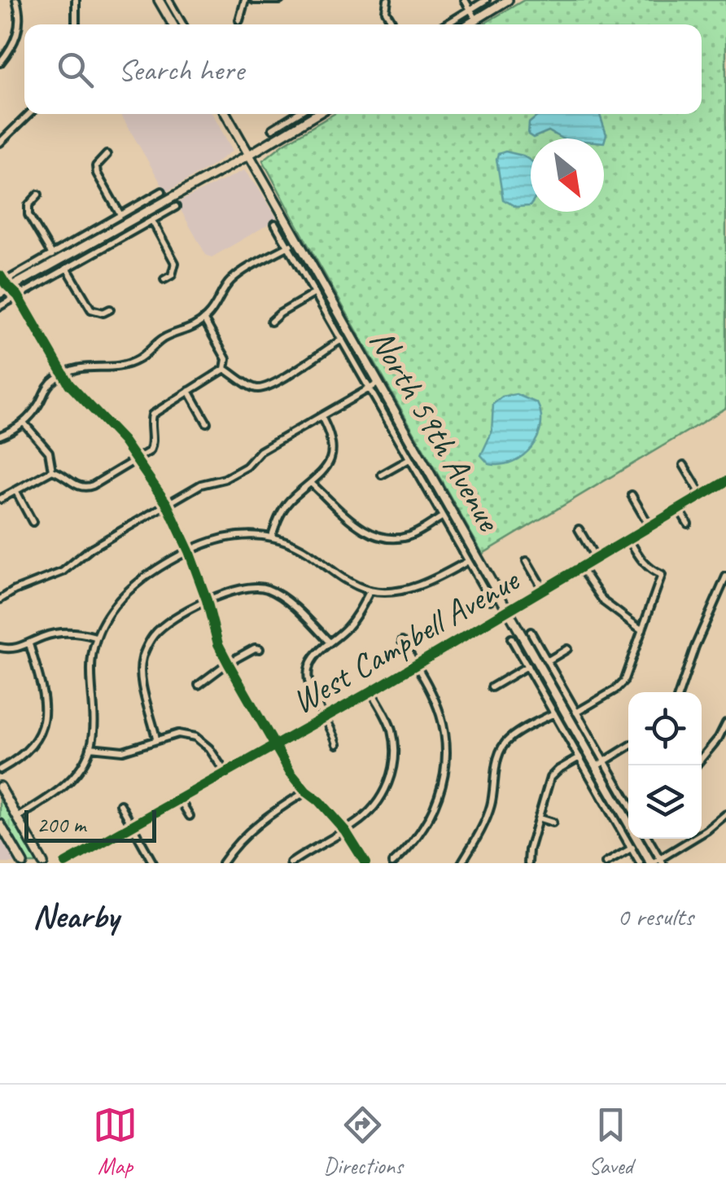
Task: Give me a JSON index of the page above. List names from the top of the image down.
{
  "streets": {
    "street": ["North 59th Avenue", "West Campbell Avenue"]
  },
  "crossings": [
    ["North 59th Avenue", "West Campbell Avenue"]
  ],
  "scale_bar": "200 m",
  "north": "bottom right",
  "page": {
    "search": "Search here",
    "scale": "200 m",
    "heading": ["Nearby", "0 results"],
    "nav": ["Map", "Directions", "Saved"]
  }
}
